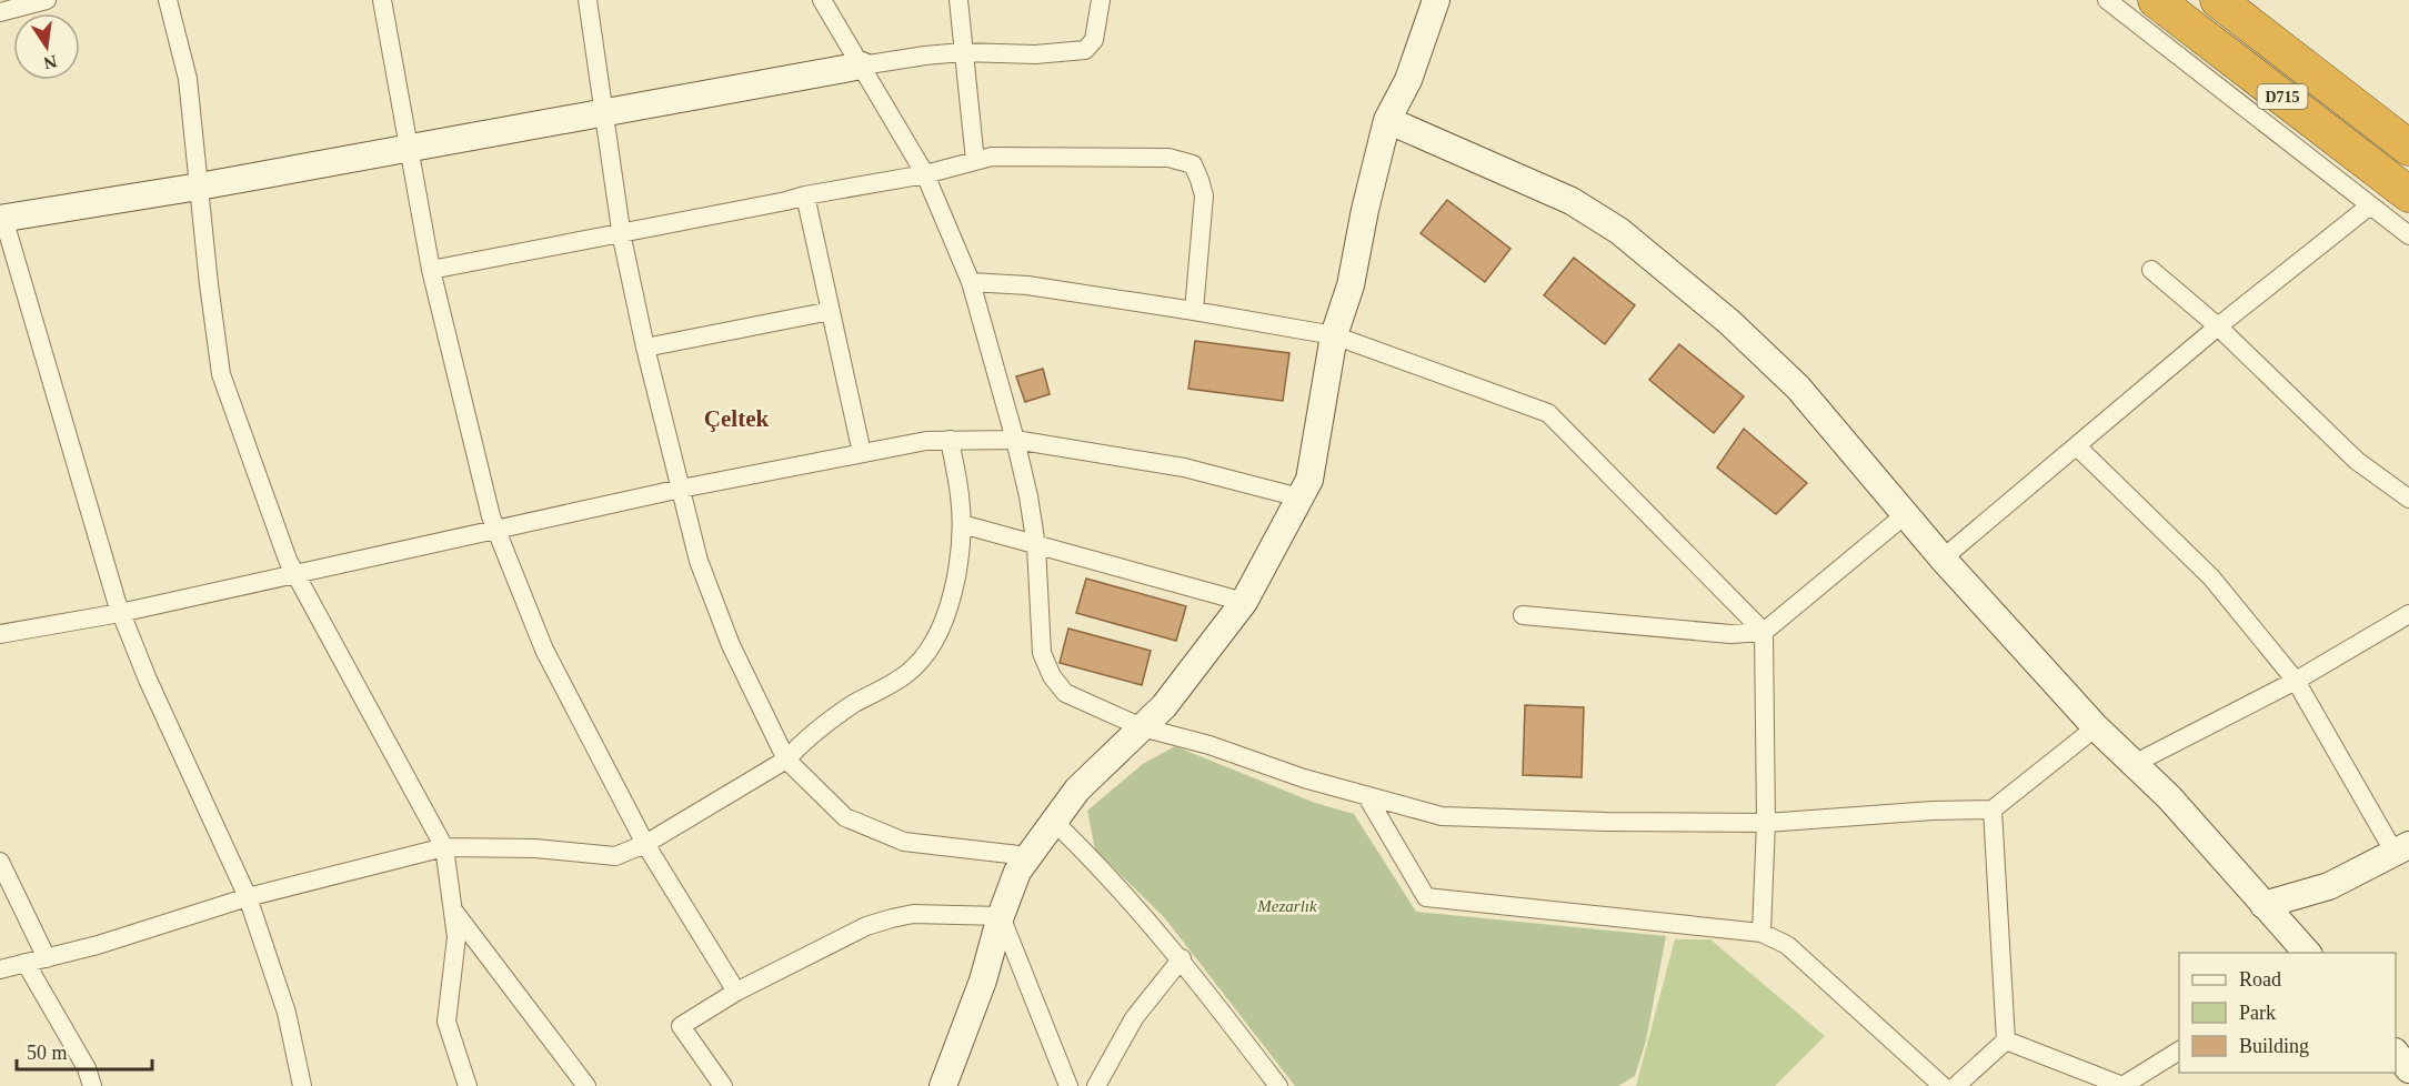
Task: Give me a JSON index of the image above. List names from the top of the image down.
{
  "streets": {
    "highway": ["D715"]
  },
  "districts": ["Çeltek"],
  "parks": ["Mezarlık"],
  "legend": ["Road", "Park", "Building"],
  "scale_bar": "50 m",
  "north": "bottom"
}
